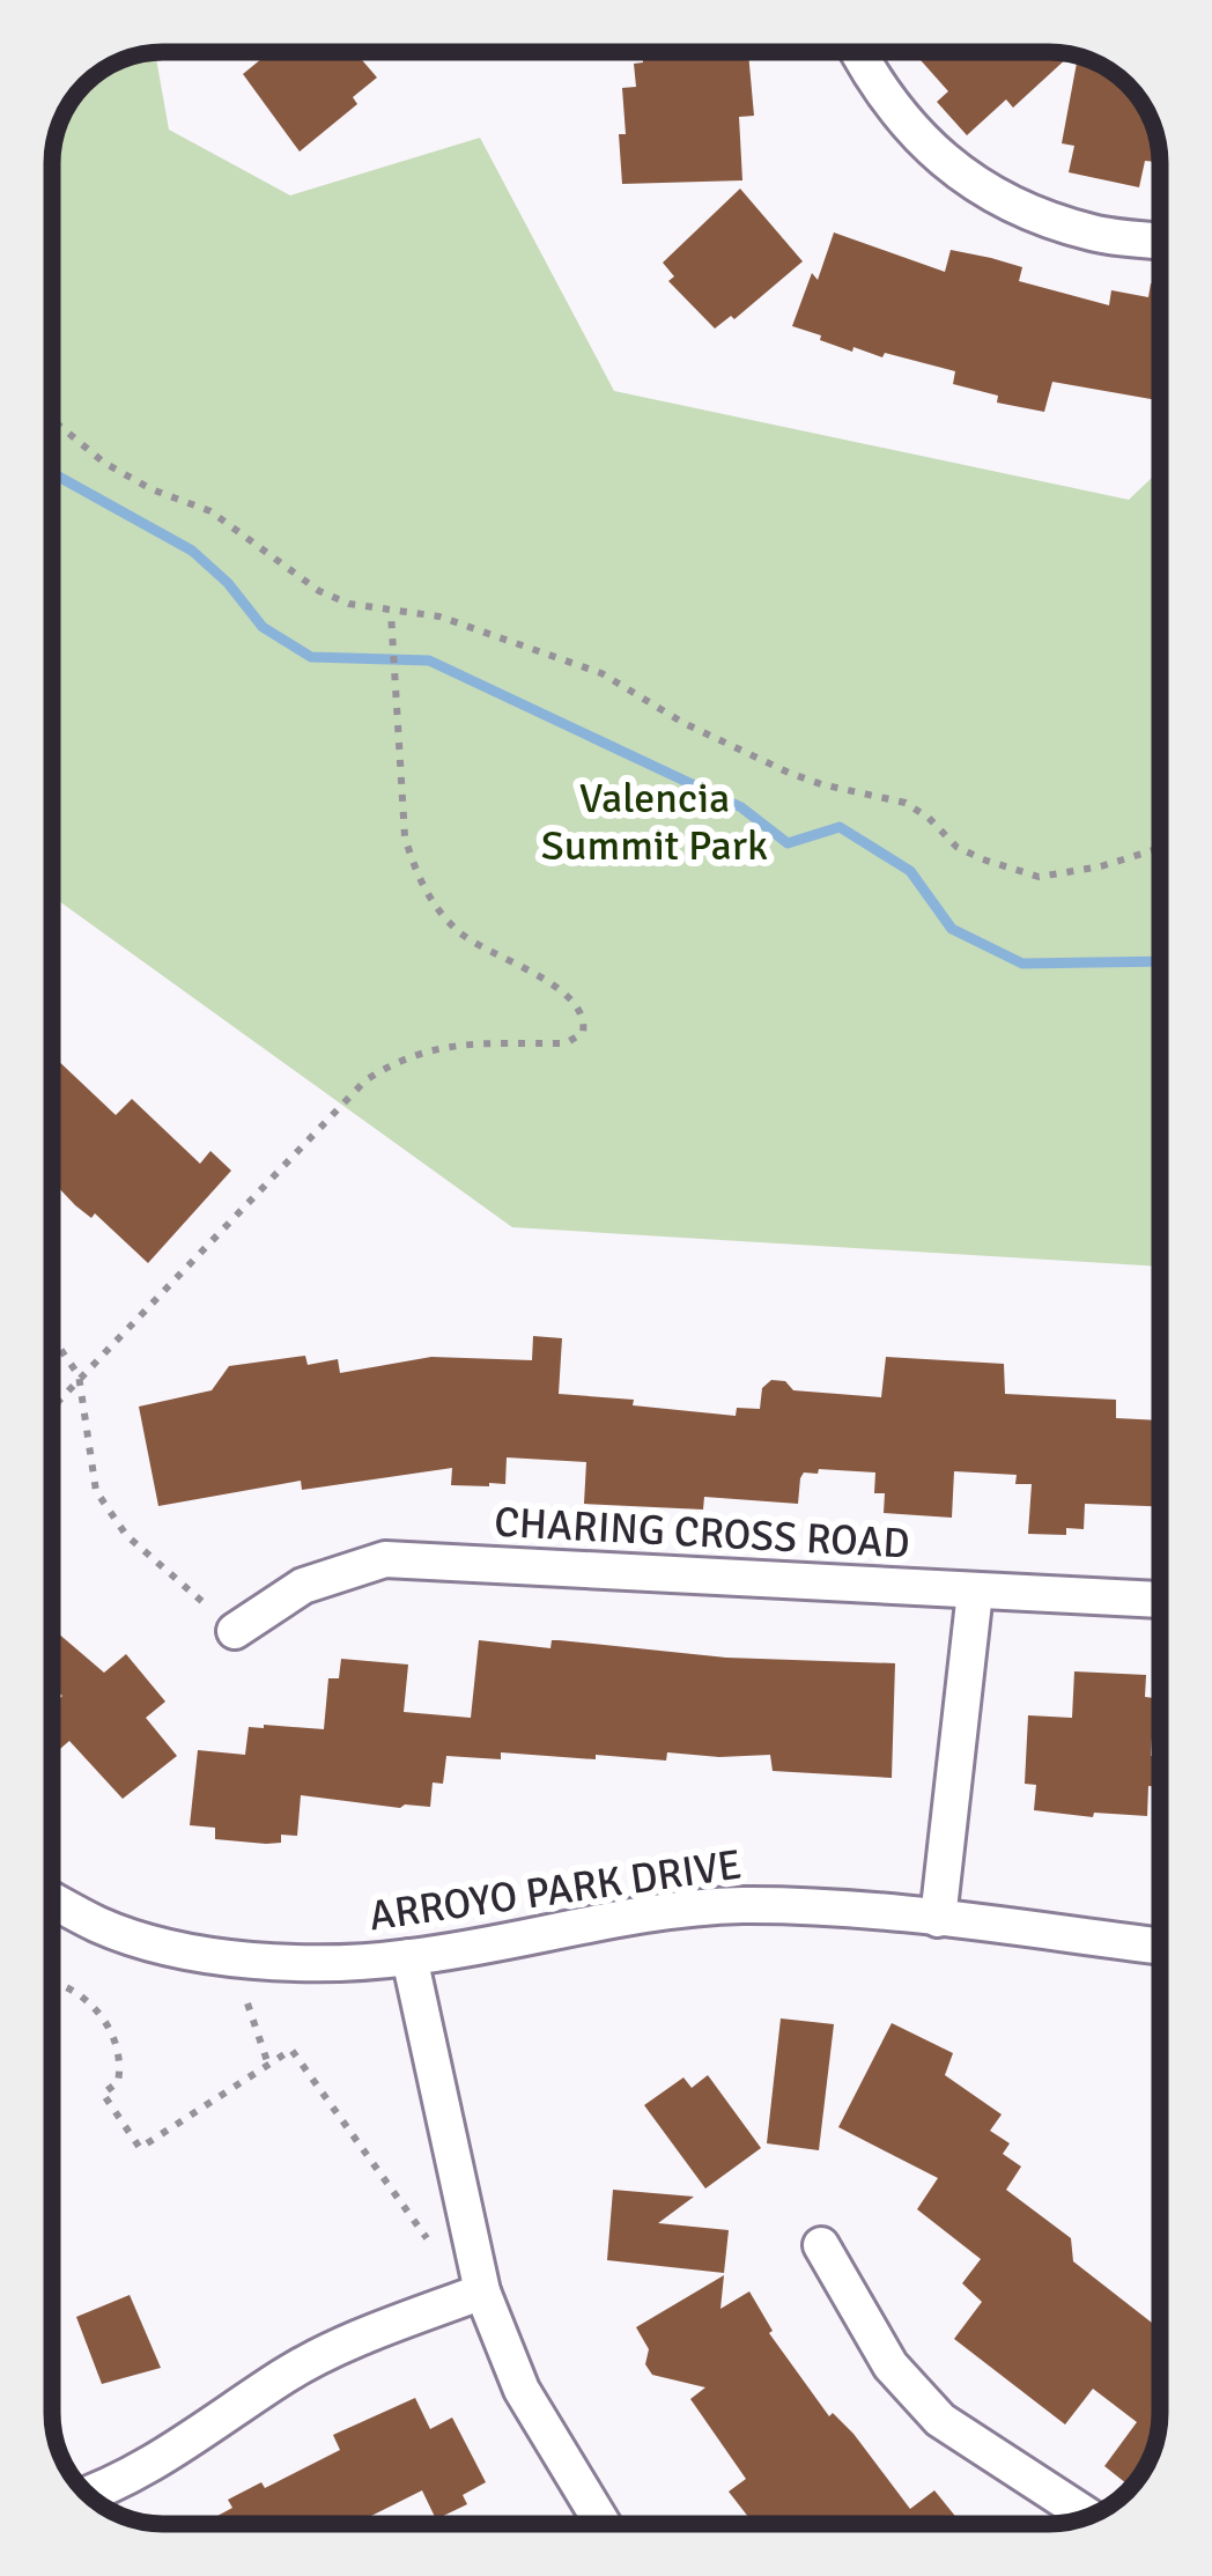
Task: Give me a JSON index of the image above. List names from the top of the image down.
{
  "streets": {
    "street": ["CHARING CROSS ROAD", "ARROYO PARK DRIVE"]
  },
  "parks": ["Valencia Summit Park"]
}
